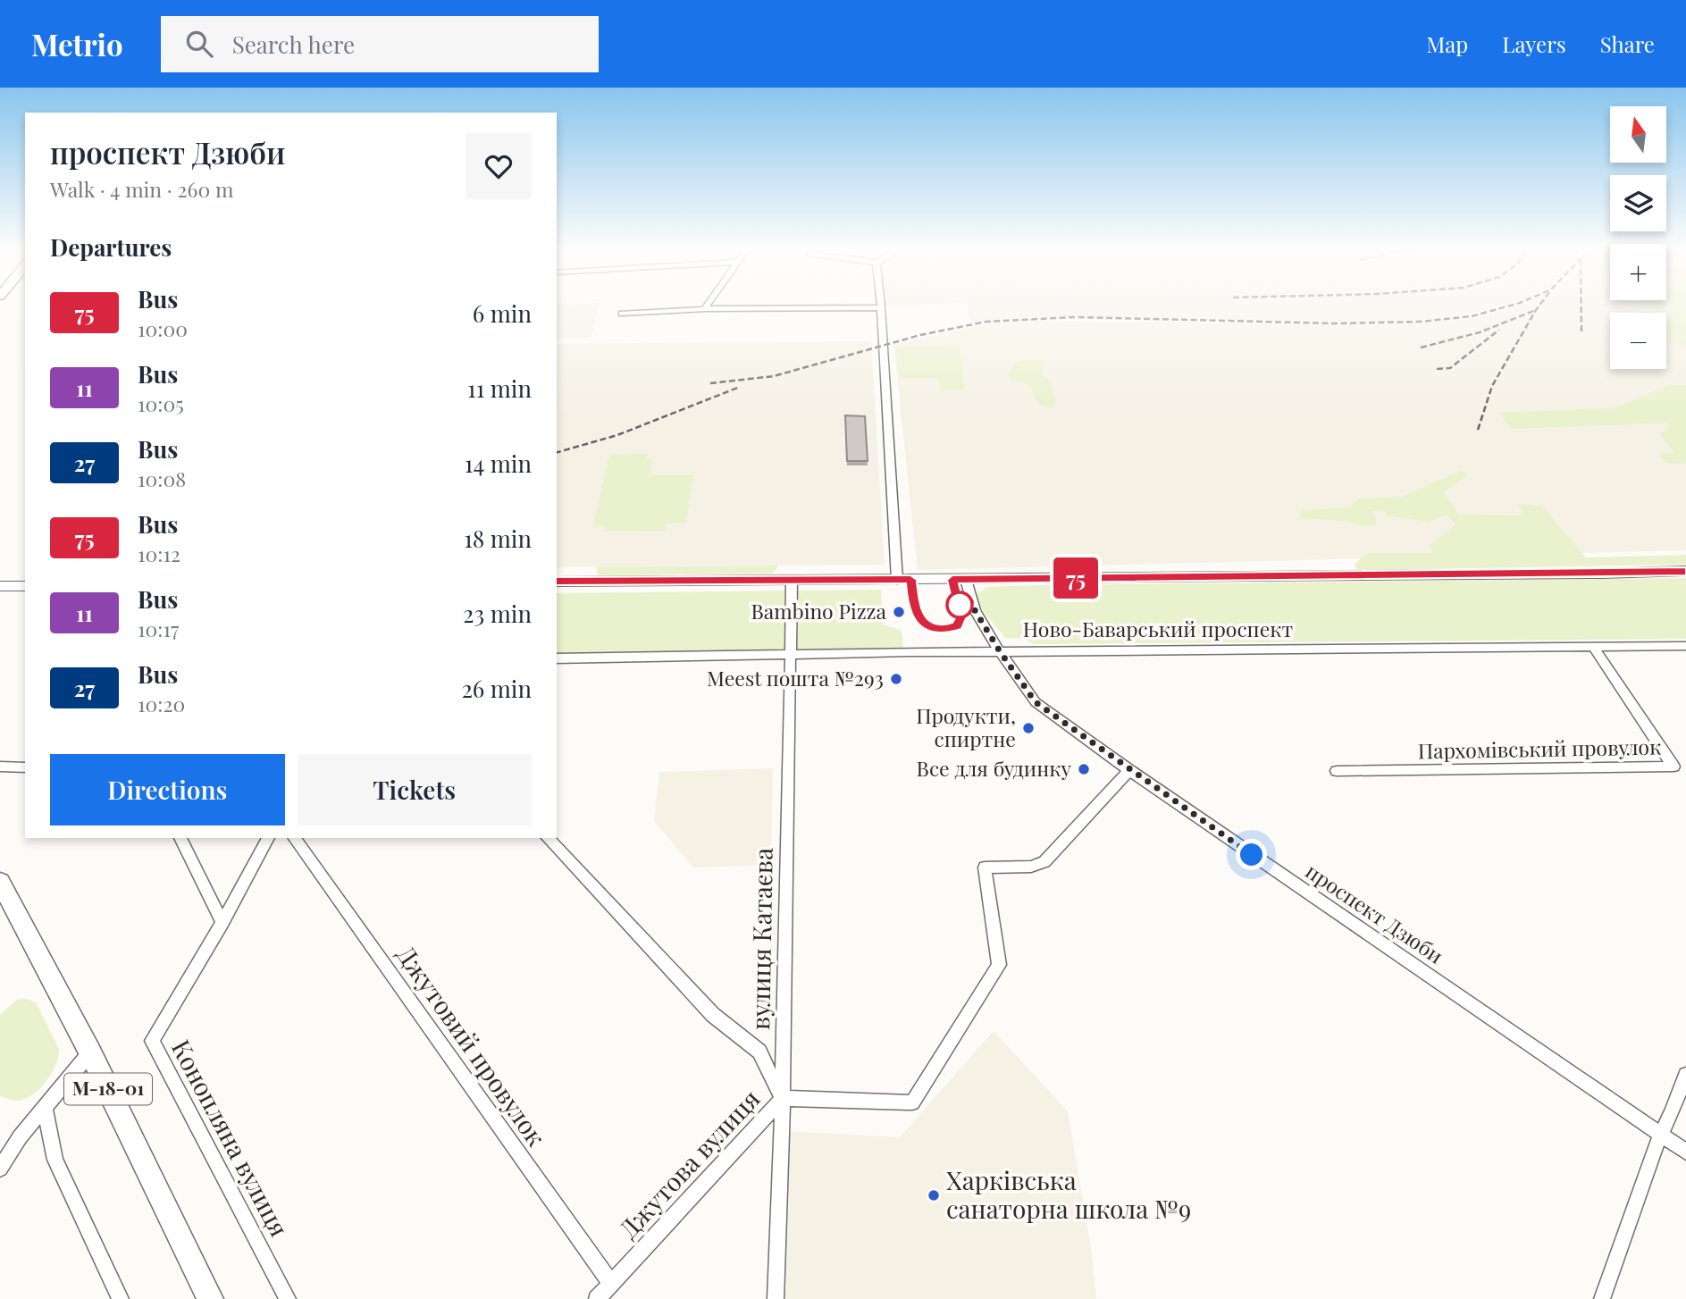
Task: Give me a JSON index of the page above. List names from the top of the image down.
{
  "streets": {
    "highway": ["М-18-01"],
    "street": [
      "Ново-Баварський проспект",
      "Пархомівський провулок",
      "проспект Дзюби",
      "вулиця Катаєва",
      "Джутовий провулок",
      "Конопляна вулиця",
      "Джутова вулиця"
    ]
  },
  "crossings": [
    ["Ново-Баварський проспект", "Пархомівський провулок"],
    ["Ново-Баварський проспект", "проспект Дзюби"],
    ["Ново-Баварський проспект", "вулиця Катаєва"],
    ["проспект Дзюби", "Джутова вулиця"],
    ["вулиця Катаєва", "Джутова вулиця"],
    ["Джутовий провулок", "Джутова вулиця"]
  ],
  "places": [
    "Bambino Pizza",
    "Meest пошта №293",
    "Продукти, спиртне",
    "Все для будинку",
    "Харківська санаторна школа №9"
  ],
  "lines": ["bus line 75"],
  "north": "top",
  "page": {
    "header": "Metrio",
    "search": "Search here",
    "nav": ["Map", "Layers", "Share"],
    "on_map": "75",
    "map_buttons": ["+", "−"],
    "heading": [
      ["проспект Дзюби", "Walk · 4 min · 260 m"],
      "Departures"
    ],
    "list": [
      {
        "mark": "75",
        "name": "Bus",
        "note": "10:00",
        "value": "6 min"
      },
      {
        "mark": "11",
        "name": "Bus",
        "note": "10:05",
        "value": "11 min"
      },
      {
        "mark": "27",
        "name": "Bus",
        "note": "10:08",
        "value": "14 min"
      },
      {
        "mark": "75",
        "name": "Bus",
        "note": "10:12",
        "value": "18 min"
      },
      {
        "mark": "11",
        "name": "Bus",
        "note": "10:17",
        "value": "23 min"
      },
      {
        "mark": "27",
        "name": "Bus",
        "note": "10:20",
        "value": "26 min"
      }
    ],
    "buttons": ["Directions", "Tickets"]
  }
}
